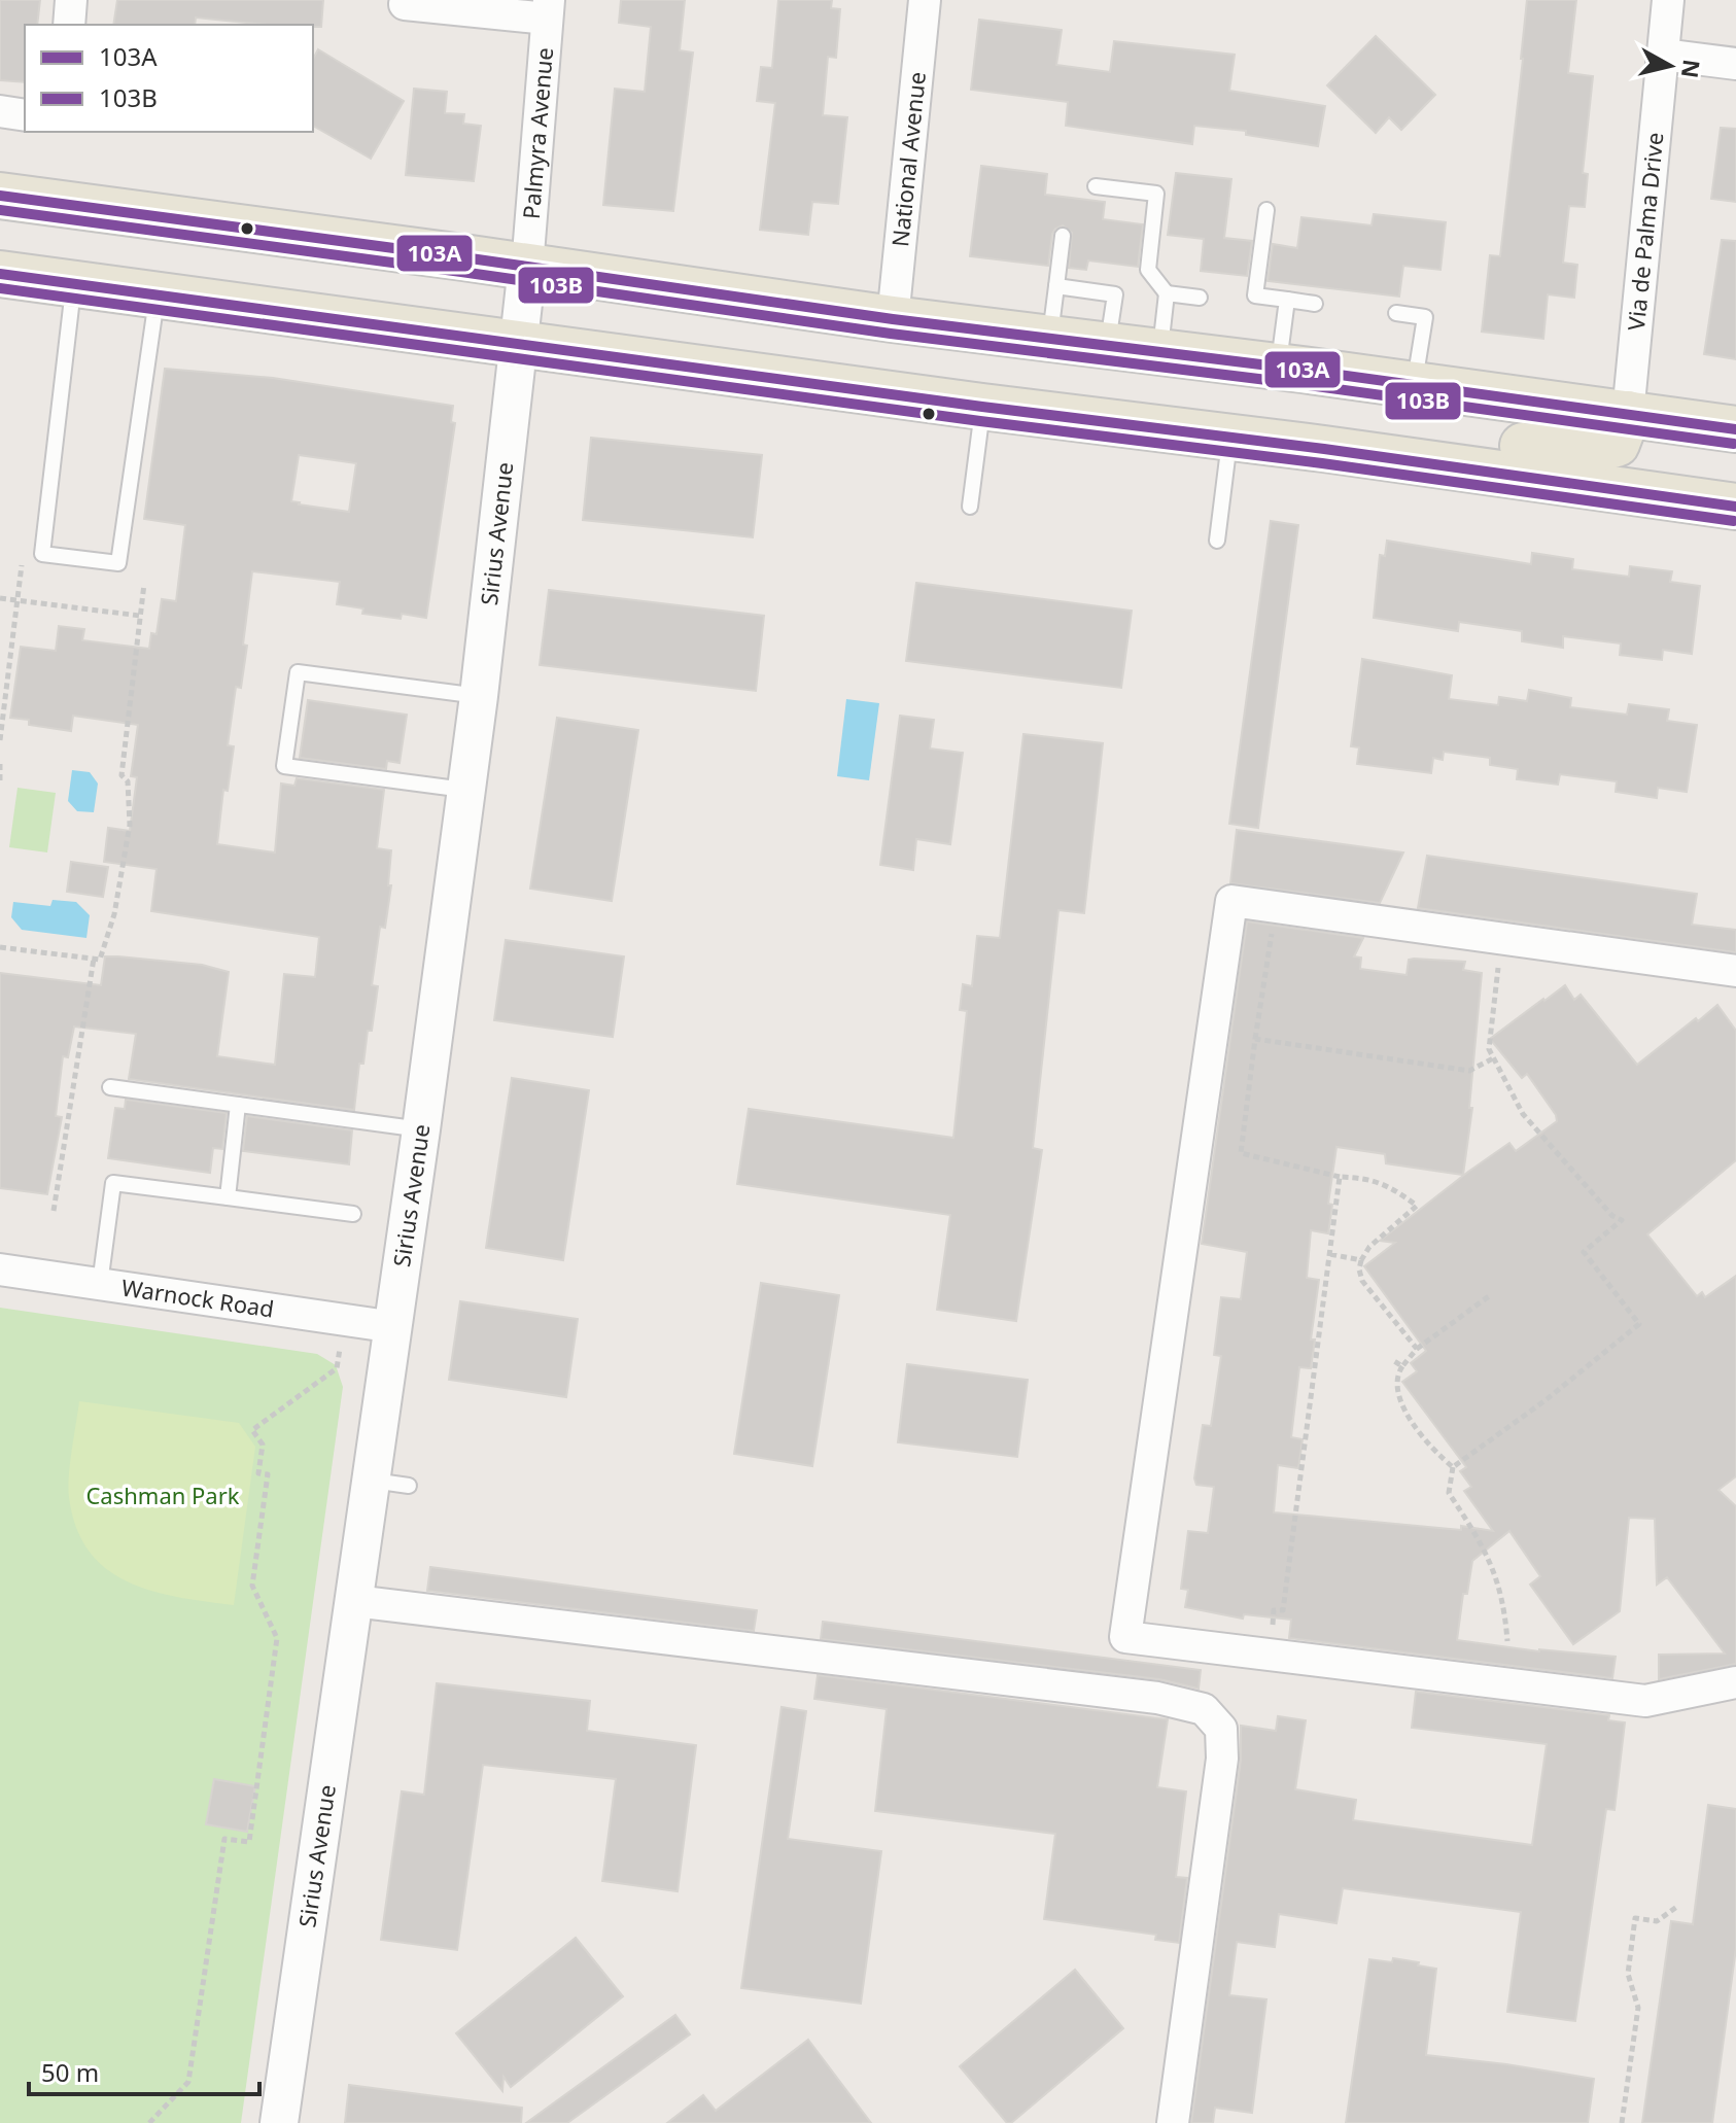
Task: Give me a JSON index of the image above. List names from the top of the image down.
{
  "streets": {
    "street": [
      "Palmyra Avenue",
      "National Avenue",
      "Via de Palma Drive",
      "Sirius Avenue",
      "Warnock Road"
    ]
  },
  "crossings": [
    ["Palmyra Avenue", "Sirius Avenue"],
    ["Sirius Avenue", "Warnock Road"]
  ],
  "parks": ["Cashman Park"],
  "lines": ["transit line 103A", "transit line 103B"],
  "legend": ["103A", "103B"],
  "scale_bar": "50 m",
  "north": "right"
}
